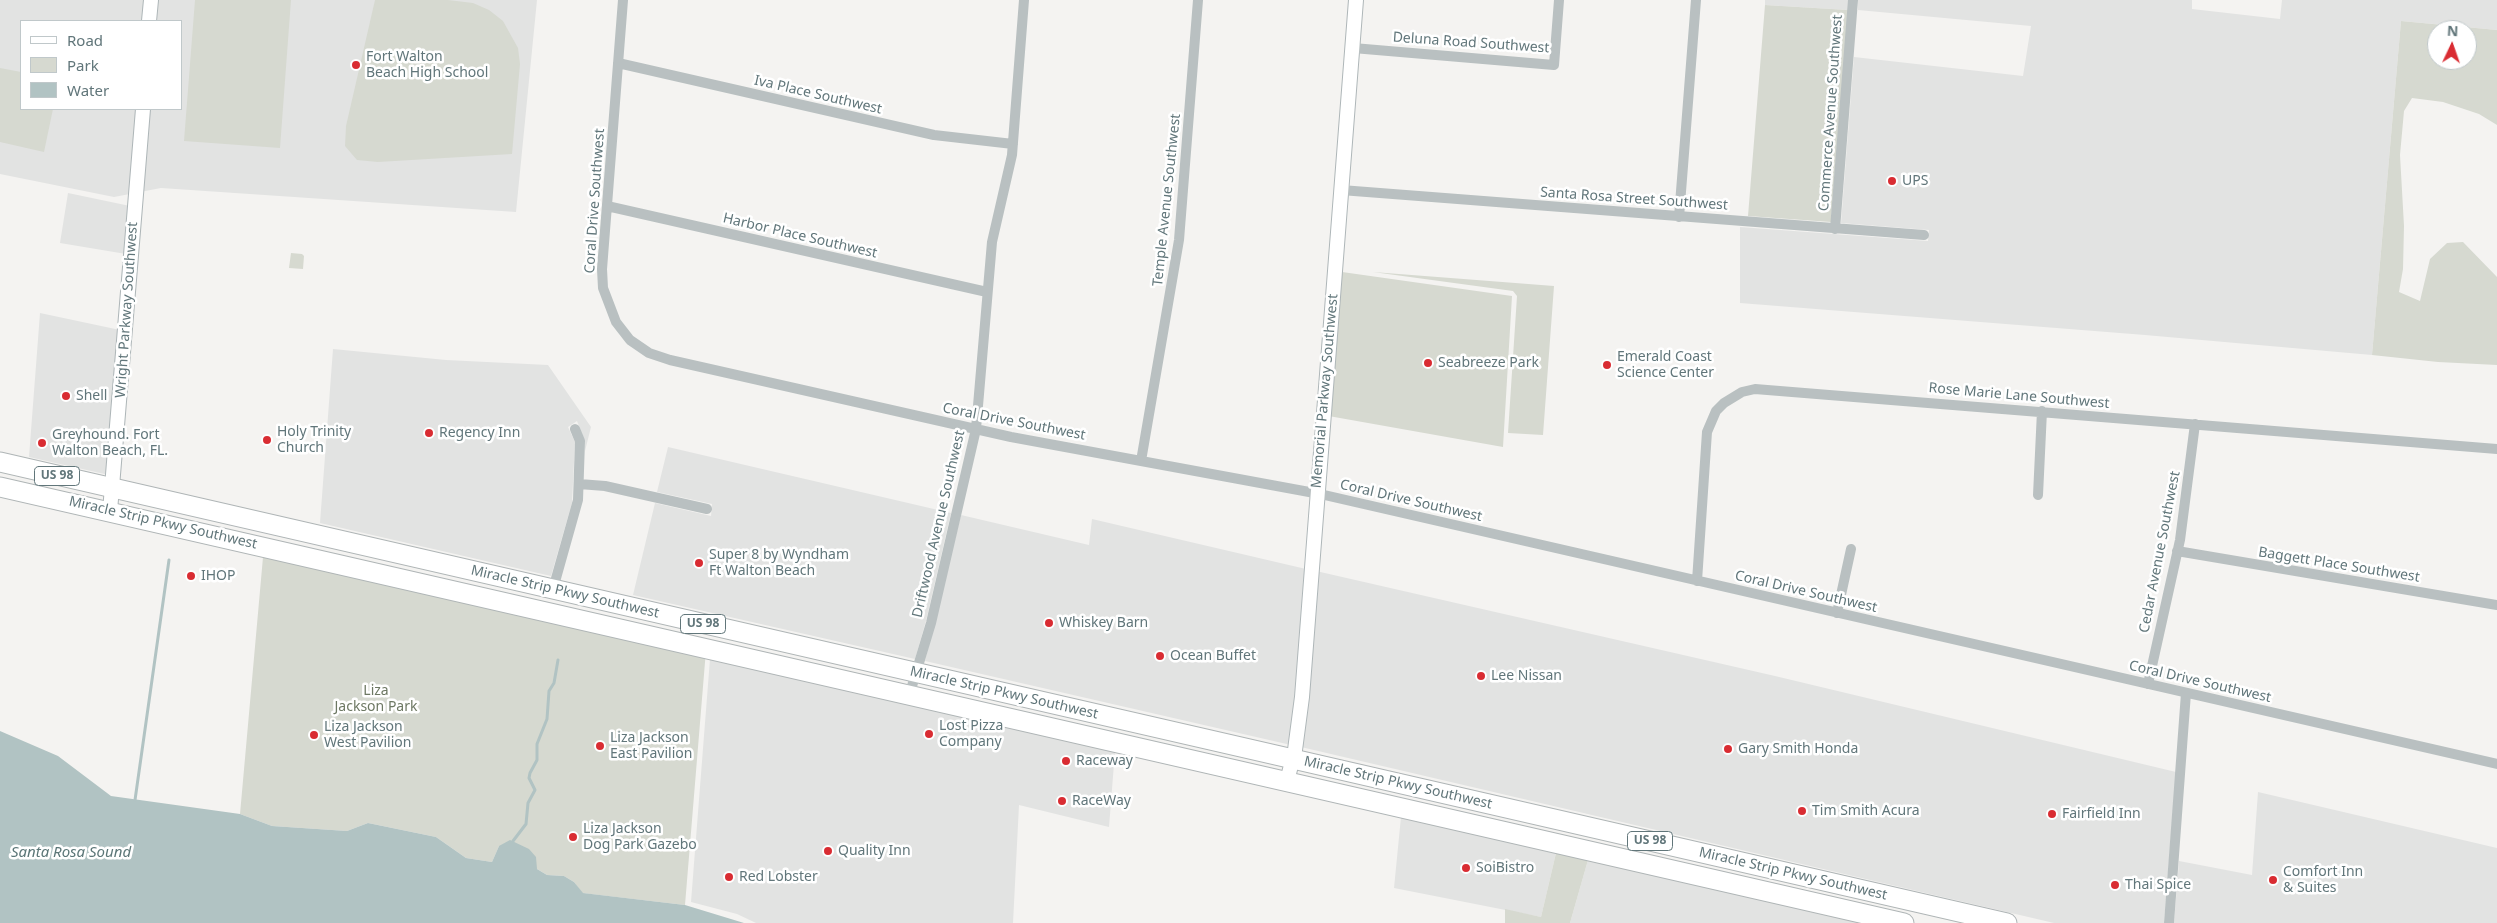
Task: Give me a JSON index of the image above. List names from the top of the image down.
{
  "streets": {
    "highway": ["US 98", "Miracle Strip Pkwy Southwest"],
    "street": [
      "Deluna Road Southwest",
      "Iva Place Southwest",
      "Commerce Avenue Southwest",
      "Santa Rosa Street Southwest",
      "Temple Avenue Southwest",
      "Coral Drive Southwest",
      "Harbor Place Southwest",
      "Wright Parkway Southwest",
      "Memorial Parkway Southwest",
      "Rose Marie Lane Southwest",
      "Driftwood Avenue Southwest",
      "Cedar Avenue Southwest",
      "Baggett Place Southwest"
    ]
  },
  "crossings": [
    ["Deluna Road Southwest", "Memorial Parkway Southwest"],
    ["Iva Place Southwest", "Coral Drive Southwest"],
    ["Iva Place Southwest", "Driftwood Avenue Southwest"],
    ["Commerce Avenue Southwest", "Santa Rosa Street Southwest"],
    ["Santa Rosa Street Southwest", "Memorial Parkway Southwest"],
    ["Temple Avenue Southwest", "Coral Drive Southwest"],
    ["Coral Drive Southwest", "Harbor Place Southwest"],
    ["Coral Drive Southwest", "Memorial Parkway Southwest"],
    ["Coral Drive Southwest", "Rose Marie Lane Southwest"],
    ["Coral Drive Southwest", "Driftwood Avenue Southwest"],
    ["Coral Drive Southwest", "Cedar Avenue Southwest"],
    ["Harbor Place Southwest", "Driftwood Avenue Southwest"],
    ["Wright Parkway Southwest", "Miracle Strip Pkwy Southwest"],
    ["Memorial Parkway Southwest", "Miracle Strip Pkwy Southwest"],
    ["Rose Marie Lane Southwest", "Cedar Avenue Southwest"],
    ["Miracle Strip Pkwy Southwest", "Driftwood Avenue Southwest"],
    ["Cedar Avenue Southwest", "Baggett Place Southwest"]
  ],
  "water": ["Santa Rosa Sound"],
  "parks": ["Liza Jackson Park"],
  "places": [
    "Fort Walton Beach High School",
    "UPS",
    "Seabreeze Park",
    "Emerald Coast Science Center",
    "Shell",
    "Regency Inn",
    "Holy Trinity Church",
    "Greyhound. Fort Walton Beach, FL.",
    "Super 8 by Wyndham Ft Walton Beach",
    "IHOP",
    "Whiskey Barn",
    "Ocean Buffet",
    "Lee Nissan",
    "Lost Pizza Company",
    "Liza Jackson West Pavilion",
    "Liza Jackson East Pavilion",
    "Gary Smith Honda",
    "Raceway",
    "RaceWay",
    "Tim Smith Acura",
    "Fairfield Inn",
    "Liza Jackson Dog Park Gazebo",
    "Quality Inn",
    "SoiBistro",
    "Red Lobster",
    "Comfort Inn & Suites",
    "Thai Spice"
  ],
  "legend": ["Road", "Park", "Water"],
  "north": "top"
}
